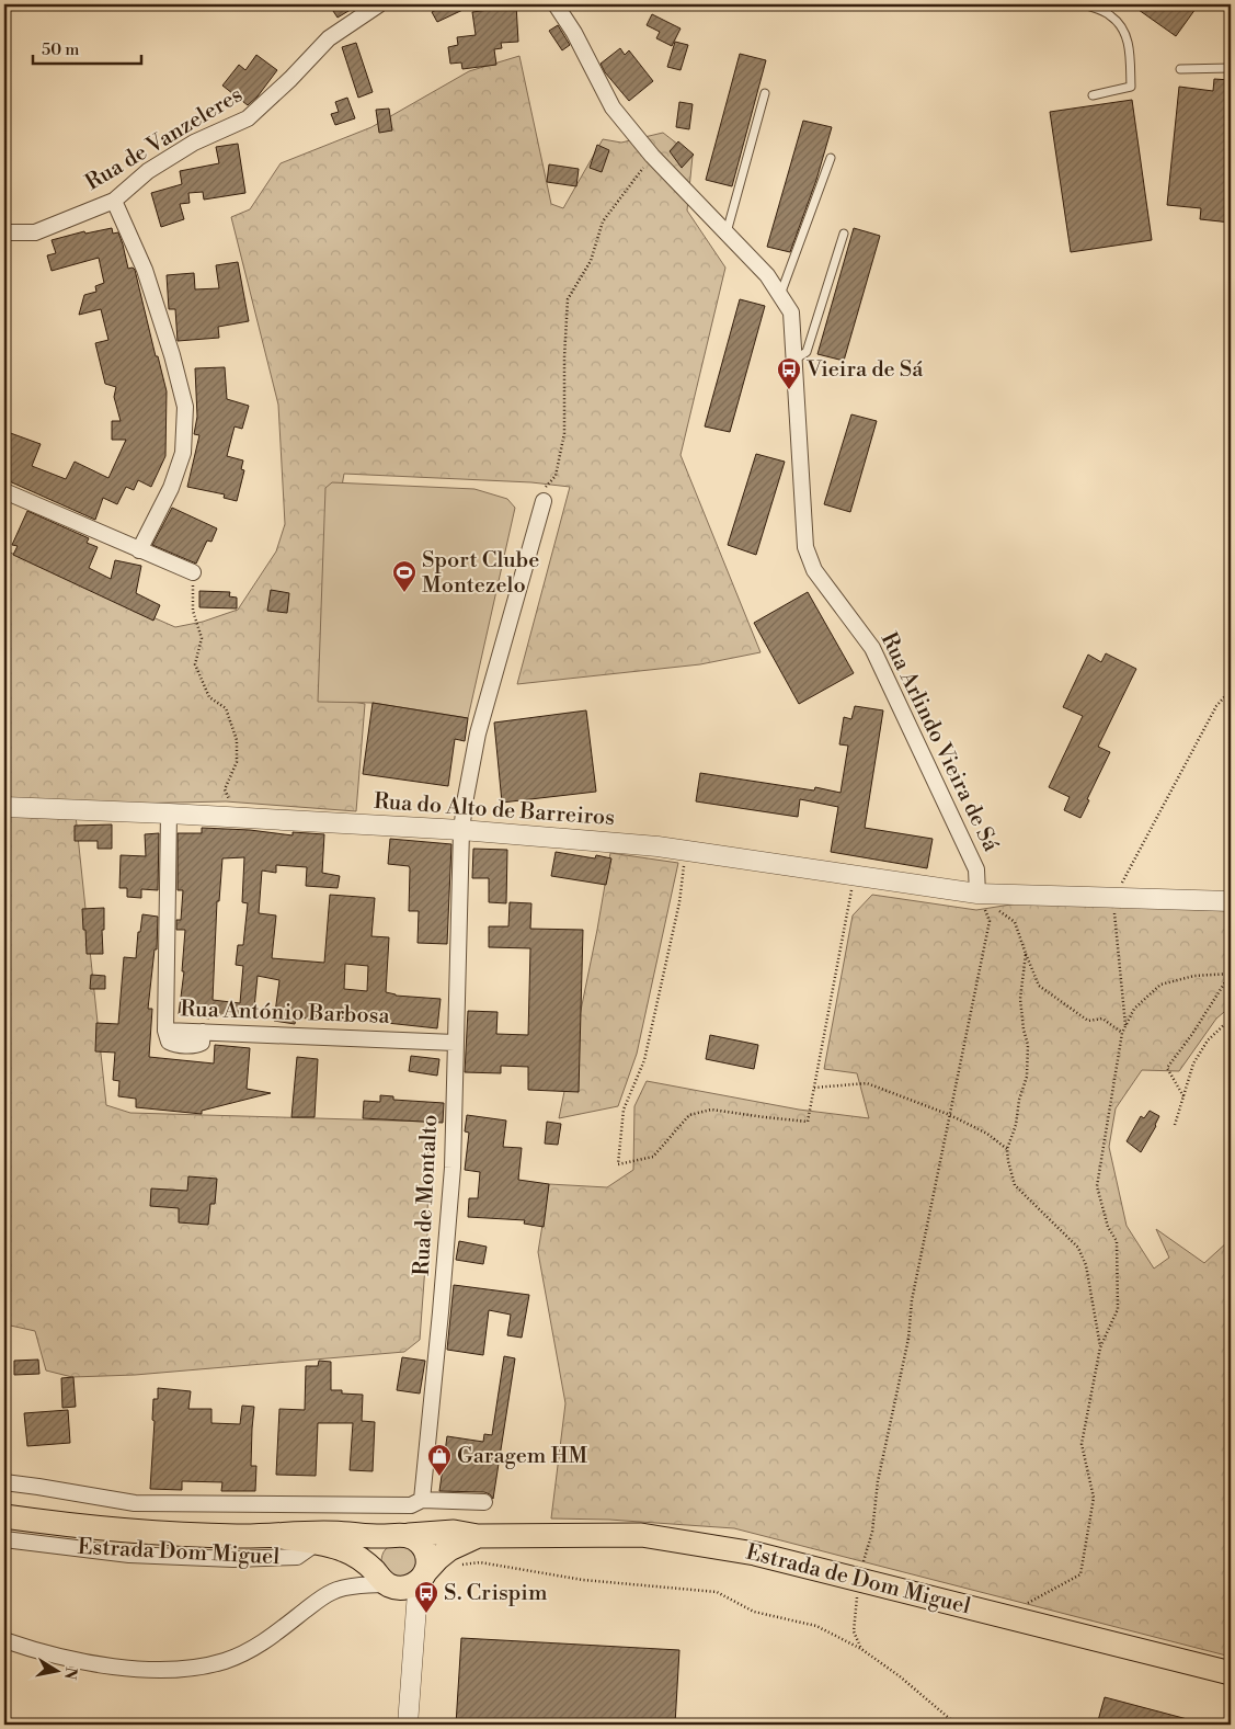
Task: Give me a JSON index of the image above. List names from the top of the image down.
{
  "streets": {
    "main road": ["Estrada Dom Miguel", "Estrada de Dom Miguel"],
    "street": [
      "Rua de Vanzeleres",
      "Rua Arlindo Vieira de Sá",
      "Rua do Alto de Barreiros",
      "Rua António Barbosa",
      "Rua de Montalto"
    ]
  },
  "crossings": [
    ["Rua Arlindo Vieira de Sá", "Rua do Alto de Barreiros"],
    ["Rua do Alto de Barreiros", "Rua António Barbosa"],
    ["Rua do Alto de Barreiros", "Rua de Montalto"],
    ["Rua António Barbosa", "Rua de Montalto"],
    ["Estrada Dom Miguel", "Estrada de Dom Miguel"]
  ],
  "places": {
    "bus stop": ["Vieira de Sá", "S. Crispim"],
    "sports": ["Sport Clube Montezelo"],
    "shop": ["Garagem HM"]
  },
  "scale_bar": "50 m",
  "north": "right"
}
